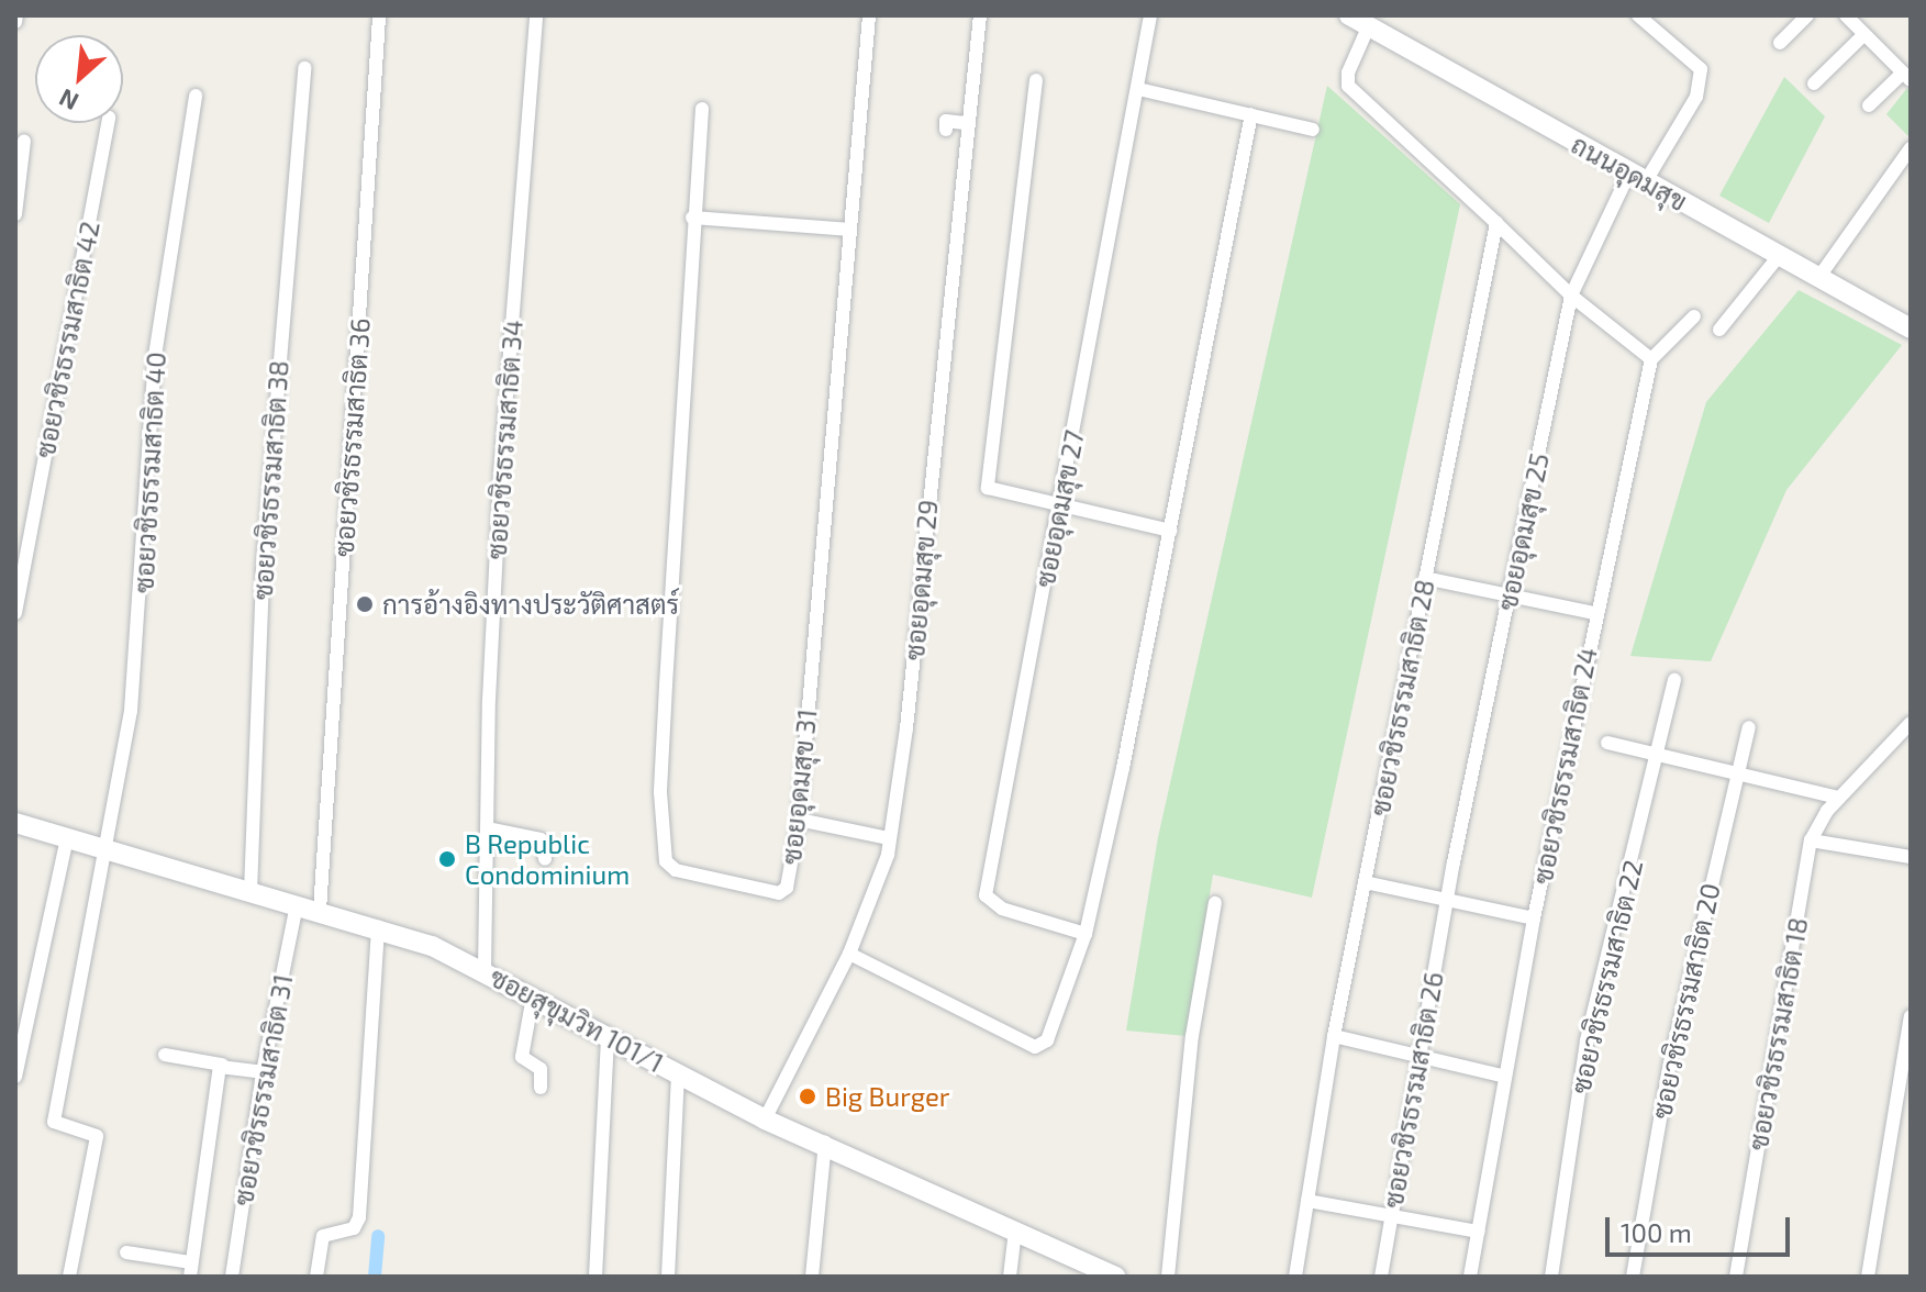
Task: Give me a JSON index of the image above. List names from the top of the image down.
{
  "streets": {
    "street": [
      "ถนนอุดมสุข",
      "ซอยวชิรธรรมสาธิต 42",
      "ซอยวชิรธรรมสาธิต 36",
      "ซอยวชิรธรรมสาธิต 34",
      "ซอยวชิรธรรมสาธิต 40",
      "ซอยวชิรธรรมสาธิต 38",
      "ซอยอุดมสุข 27",
      "ซอยอุดมสุข 25",
      "ซอยอุดมสุข 29",
      "ซอยวชิรธรรมสาธิต 28",
      "ซอยวชิรธรรมสาธิต 24",
      "ซอยอุดมสุข 31",
      "ซอยวชิรธรรมสาธิต 22",
      "ซอยวชิรธรรมสาธิต 20",
      "ซอยสุขุมวิท 101/1",
      "ซอยวชิรธรรมสาธิต 18",
      "ซอยวชิรธรรมสาธิต 31",
      "ซอยวชิรธรรมสาธิต 26"
    ]
  },
  "crossings": [
    ["ถนนอุดมสุข", "ซอยอุดมสุข 25"],
    ["ซอยวชิรธรรมสาธิต 36", "ซอยสุขุมวิท 101/1"],
    ["ซอยวชิรธรรมสาธิต 34", "ซอยสุขุมวิท 101/1"],
    ["ซอยวชิรธรรมสาธิต 40", "ซอยสุขุมวิท 101/1"],
    ["ซอยวชิรธรรมสาธิต 38", "ซอยสุขุมวิท 101/1"],
    ["ซอยอุดมสุข 25", "ซอยวชิรธรรมสาธิต 26"],
    ["ซอยอุดมสุข 29", "ซอยสุขุมวิท 101/1"],
    ["ซอยสุขุมวิท 101/1", "ซอยวชิรธรรมสาธิต 31"]
  ],
  "places": ["การอ้างอิงทางประวัติศาสตร์", "B Republic Condominium", "Big Burger"],
  "scale_bar": "100 m",
  "north": "bottom left"
}
